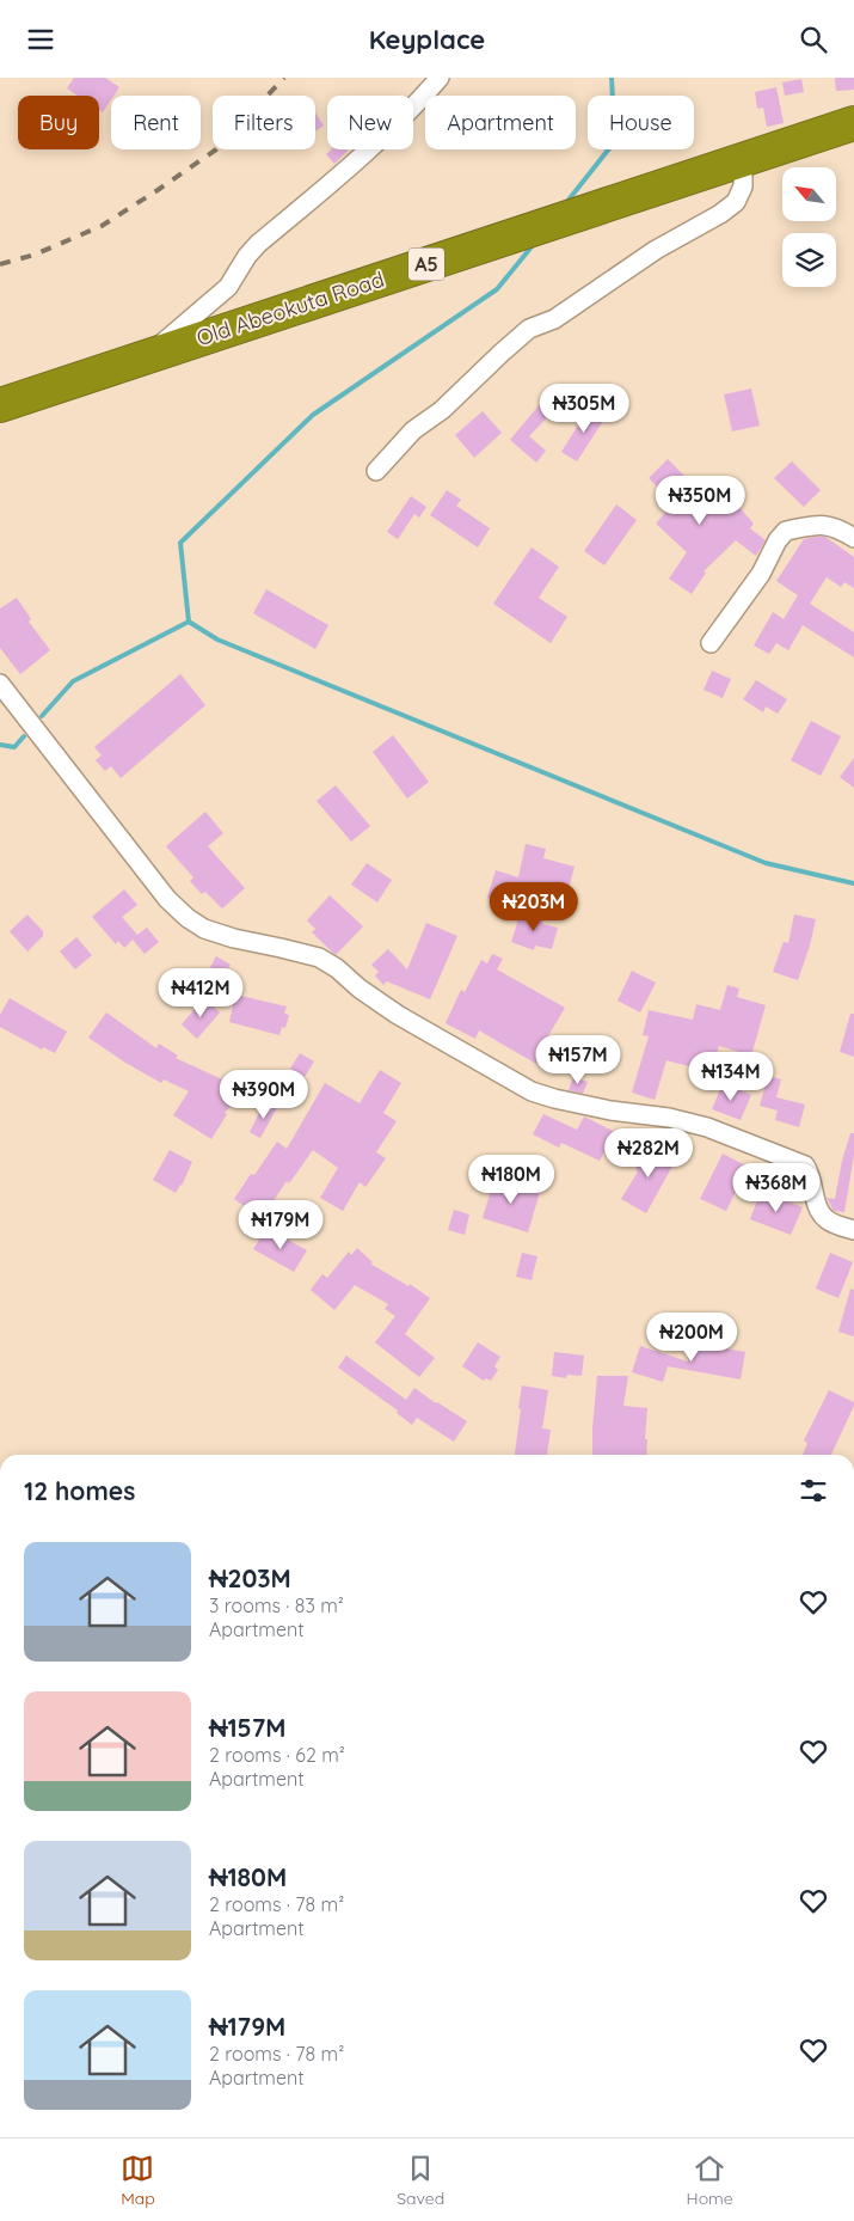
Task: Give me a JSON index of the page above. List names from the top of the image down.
{
  "streets": {
    "highway": ["A5", "Old Abeokuta Road"]
  },
  "north": "top left",
  "page": {
    "header": "Keyplace",
    "chip": [
      "Buy",
      "Rent",
      "Filters",
      "New",
      "Apartment",
      "House"
    ],
    "price": [
      "₦305M",
      "₦350M",
      "₦203M",
      "₦412M",
      "₦157M",
      "₦134M",
      "₦390M",
      "₦282M",
      "₦180M",
      "₦368M",
      "₦179M",
      "₦200M"
    ],
    "heading": "12 homes",
    "list": [
      {
        "name": "₦203M",
        "note": "3 rooms · 83 m² · Apartment"
      },
      {
        "name": "₦157M",
        "note": "2 rooms · 62 m² · Apartment"
      },
      {
        "name": "₦180M",
        "note": "2 rooms · 78 m² · Apartment"
      },
      {
        "name": "₦179M",
        "note": "2 rooms · 78 m² · Apartment"
      }
    ],
    "tabs": ["Map", "Saved", "Home"]
  }
}
